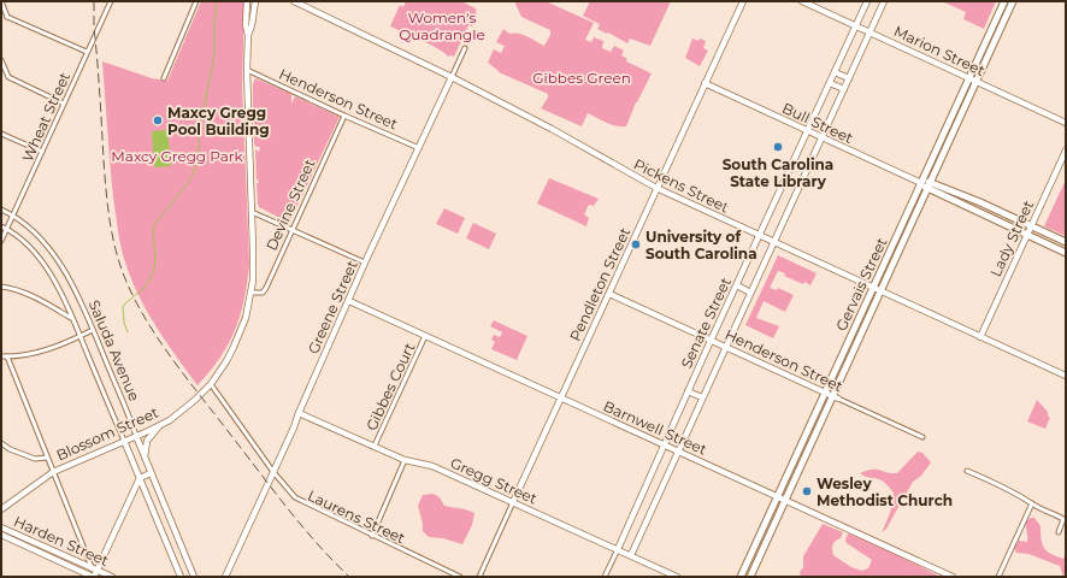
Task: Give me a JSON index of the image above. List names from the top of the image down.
{
  "streets": {
    "main road": ["Bull Street", "Gervais Street"],
    "street": [
      "Marion Street",
      "Henderson Street",
      "Wheat Street",
      "Pickens Street",
      "Devine Street",
      "Lady Street",
      "Pendleton Street",
      "Greene Street",
      "Senate Street",
      "Saluda Avenue",
      "Gibbes Court",
      "Barnwell Street",
      "Blossom Street",
      "Gregg Street",
      "Laurens Street",
      "Harden Street"
    ]
  },
  "crossings": [
    ["Marion Street", "Gervais Street"],
    ["Marion Street", "Senate Street"],
    ["Henderson Street", "Devine Street"],
    ["Henderson Street", "Pendleton Street"],
    ["Henderson Street", "Gervais Street"],
    ["Henderson Street", "Greene Street"],
    ["Henderson Street", "Senate Street"],
    ["Henderson Street", "Blossom Street"],
    ["Wheat Street", "Saluda Avenue"],
    ["Bull Street", "Lady Street"],
    ["Bull Street", "Pendleton Street"],
    ["Bull Street", "Gervais Street"],
    ["Bull Street", "Senate Street"],
    ["Pickens Street", "Lady Street"],
    ["Pickens Street", "Pendleton Street"],
    ["Pickens Street", "Gervais Street"],
    ["Pickens Street", "Greene Street"],
    ["Pickens Street", "Senate Street"],
    ["Devine Street", "Blossom Street"],
    ["Pendleton Street", "Barnwell Street"],
    ["Pendleton Street", "Gregg Street"],
    ["Gervais Street", "Barnwell Street"],
    ["Greene Street", "Barnwell Street"],
    ["Greene Street", "Gregg Street"],
    ["Greene Street", "Laurens Street"],
    ["Senate Street", "Barnwell Street"],
    ["Senate Street", "Gregg Street"],
    ["Saluda Avenue", "Blossom Street"],
    ["Gibbes Court", "Barnwell Street"],
    ["Gibbes Court", "Gregg Street"],
    ["Blossom Street", "Laurens Street"]
  ],
  "parks": ["Women's Quadrangle", "Gibbes Green", "Maxcy Gregg Park"],
  "places": [
    "Maxcy Gregg Pool Building",
    "South Carolina State Library",
    "University of South Carolina",
    "Wesley Methodist Church"
  ]
}
